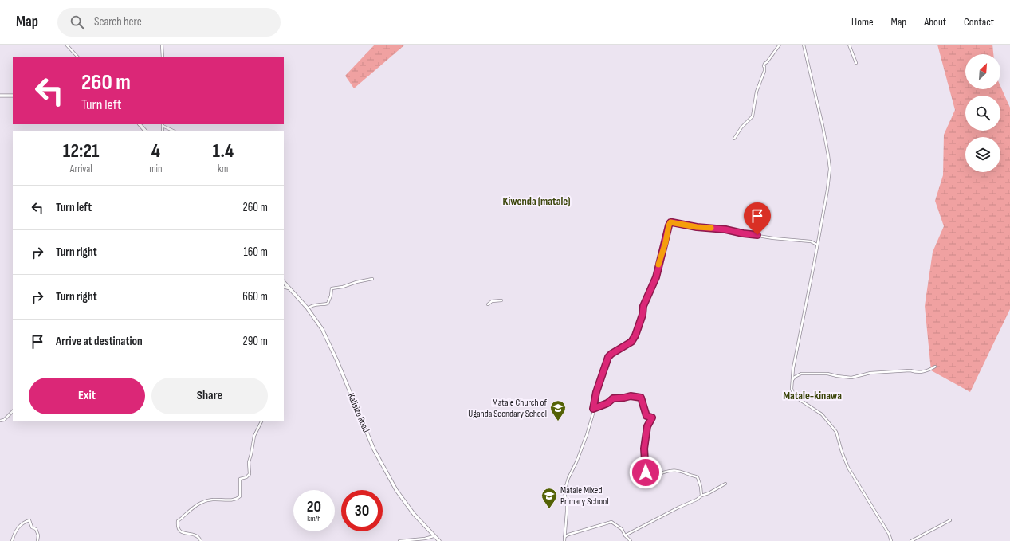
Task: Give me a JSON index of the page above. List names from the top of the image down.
{
  "streets": {
    "street": ["Kalisizo Road"]
  },
  "districts": ["Kiwenda (matale)", "Matale-kinawa"],
  "places": {
    "school or university": ["Matale Church of Uganda Secndary School", "Matale Mixed Primary School"]
  },
  "north": "top right",
  "page": {
    "header": "Map",
    "search": "Search here",
    "nav": [
      "Home",
      "Map",
      "About",
      "Contact"
    ],
    "turn": ["260 m", "Turn left"],
    "eta": [
      "12:21",
      "Arrival",
      "4",
      "min",
      "1.4",
      "km"
    ],
    "list": [
      {
        "name": "Turn left",
        "value": "260 m"
      },
      {
        "name": "Turn right",
        "value": "160 m"
      },
      {
        "name": "Turn right",
        "value": "660 m"
      },
      {
        "name": "Arrive at destination",
        "value": "290 m"
      }
    ],
    "buttons": ["Exit", "Share"],
    "speed": "20 km/h",
    "limit": "30"
  }
}
